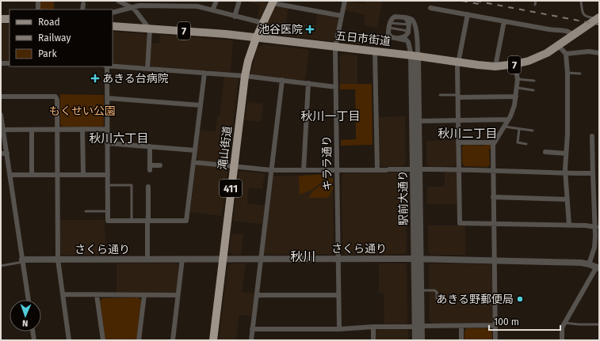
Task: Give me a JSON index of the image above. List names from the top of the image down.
{
  "streets": {
    "highway": ["滝山街道", "411"],
    "main road": ["7", "五日市街道"],
    "street": ["キララ通り", "駅前大通り", "さくら通り"]
  },
  "crossings": [
    ["五日市街道", "滝山街道"],
    ["五日市街道", "キララ通り"],
    ["五日市街道", "駅前大通り"],
    ["滝山街道", "さくら通り"],
    ["キララ通り", "さくら通り"],
    ["駅前大通り", "さくら通り"]
  ],
  "districts": [
    "秋川一丁目",
    "秋川二丁目",
    "秋川六丁目",
    "秋川"
  ],
  "parks": ["もくせい公園"],
  "places": {
    "health": ["池谷医院", "あきる台病院"],
    "other": ["あきる野郵便局"]
  },
  "legend": ["Road", "Railway", "Park"],
  "scale_bar": "100 m",
  "north": "bottom"
}
